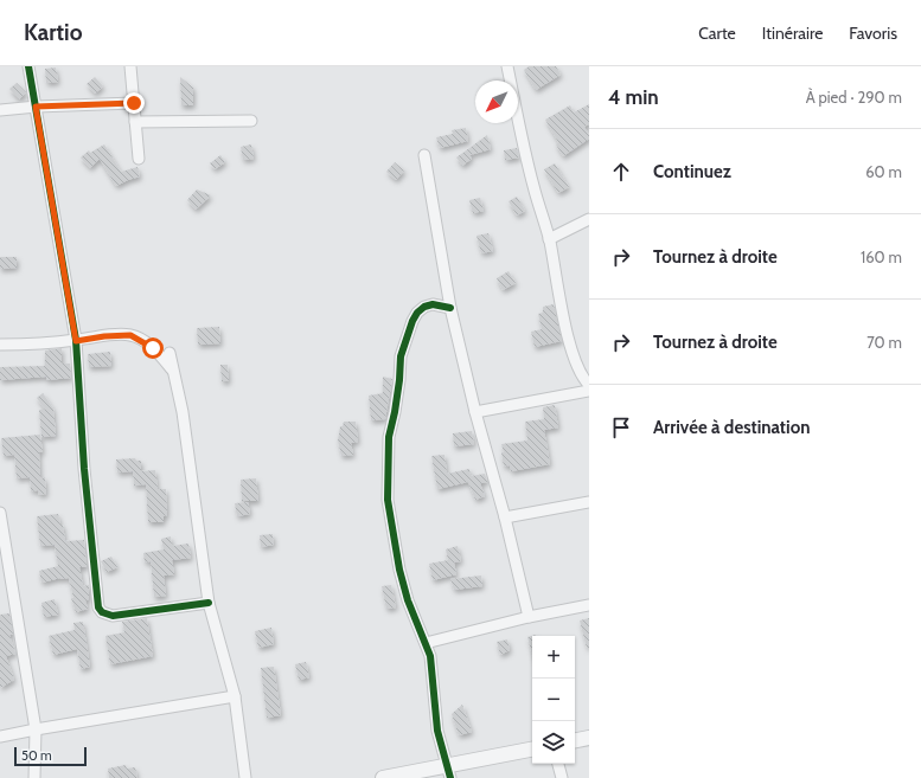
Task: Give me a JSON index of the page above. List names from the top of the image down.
{
  "scale_bar": "50 m",
  "north": "bottom left",
  "page": {
    "header": "Kartio",
    "nav": ["Carte", "Itinéraire", "Favoris"],
    "heading": ["4 min", "À pied · 290 m"],
    "list": [
      ["Continuez", "60 m"],
      ["Tournez à droite", "160 m"],
      ["Tournez à droite", "70 m"],
      "Arrivée à destination"
    ],
    "map_buttons": ["+", "−"],
    "scale": "50 m"
  }
}
